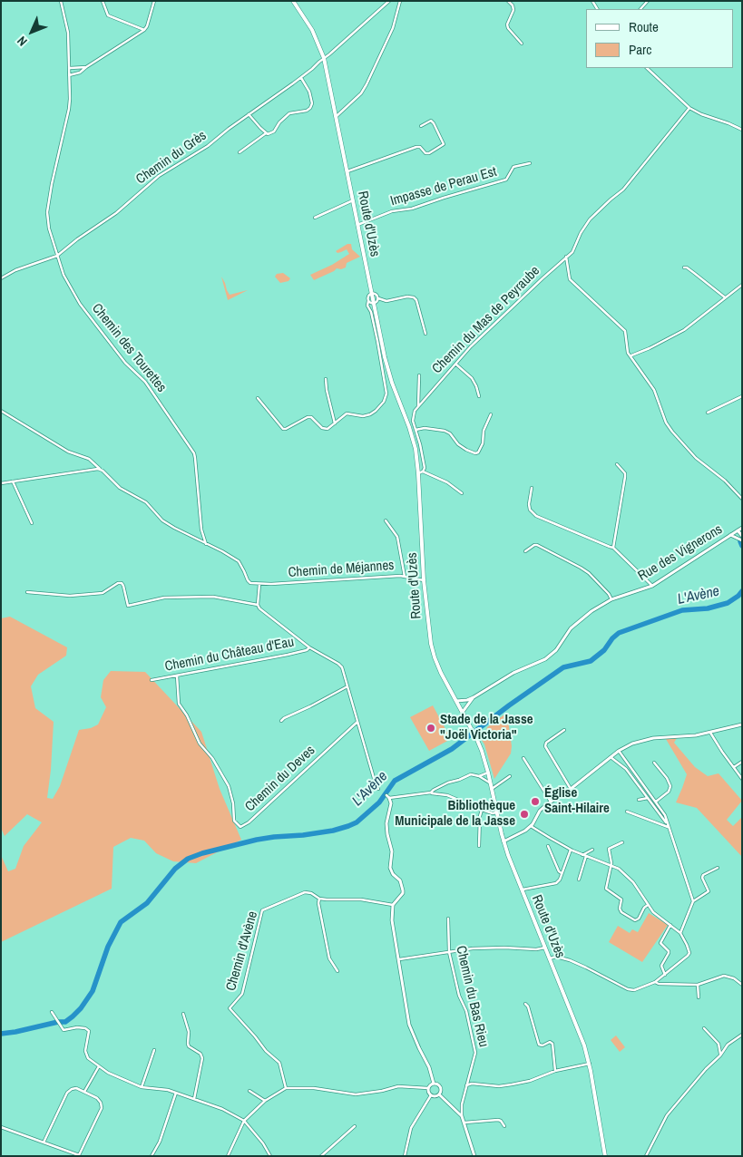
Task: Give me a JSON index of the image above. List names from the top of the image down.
{
  "streets": {
    "main road": ["Route d'Uzès"],
    "street": [
      "Chemin du Grès",
      "Impasse de Perau Est",
      "Chemin du Mas de Peyraube",
      "Chemin des Tourettes",
      "Rue des Vignerons",
      "Chemin de Méjannes",
      "Chemin du Château d'Eau",
      "Chemin du Deves",
      "Chemin d'Avène",
      "Chemin du Bas Rieu"
    ]
  },
  "crossings": [
    ["Chemin du Grès", "Route d'Uzès"],
    ["Chemin du Grès", "Chemin des Tourettes"],
    ["Impasse de Perau Est", "Route d'Uzès"],
    ["Route d'Uzès", "Rue des Vignerons"],
    ["Route d'Uzès", "Chemin de Méjannes"],
    ["Chemin du Château d'Eau", "Chemin du Deves"]
  ],
  "water": ["L'Avène"],
  "places": ["Stade de la Jasse \"Joël Victoria\"", "Église Saint-Hilaire", "Bibliothèque Municipale de la Jasse"],
  "legend": ["Route", "Parc"],
  "north": "bottom left"
}
